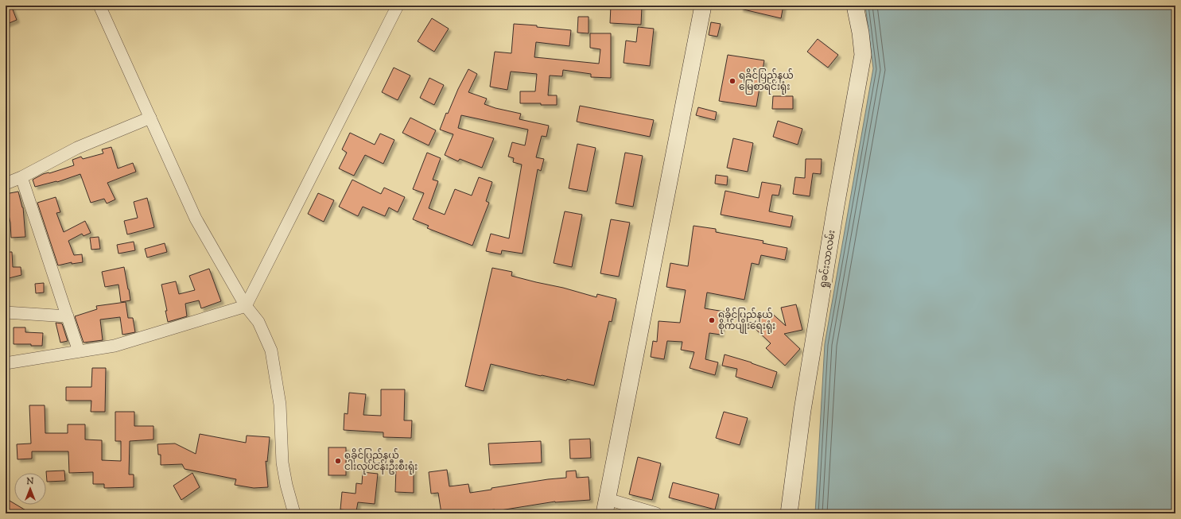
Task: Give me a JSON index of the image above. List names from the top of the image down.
{
  "streets": {
    "street": ["ရှုခင်းသာလမ်း"]
  },
  "places": ["ရခိုင်ပြည်နယ် မြေစာရင်းရုံး", "ရခိုင်ပြည်နယ် စိုက်ပျိုးရေးရုံး", "ရခိုင်ပြည်နယ် ငါးလုပ်ငန်းဦးစီးရုံး"],
  "north": "top"
}
